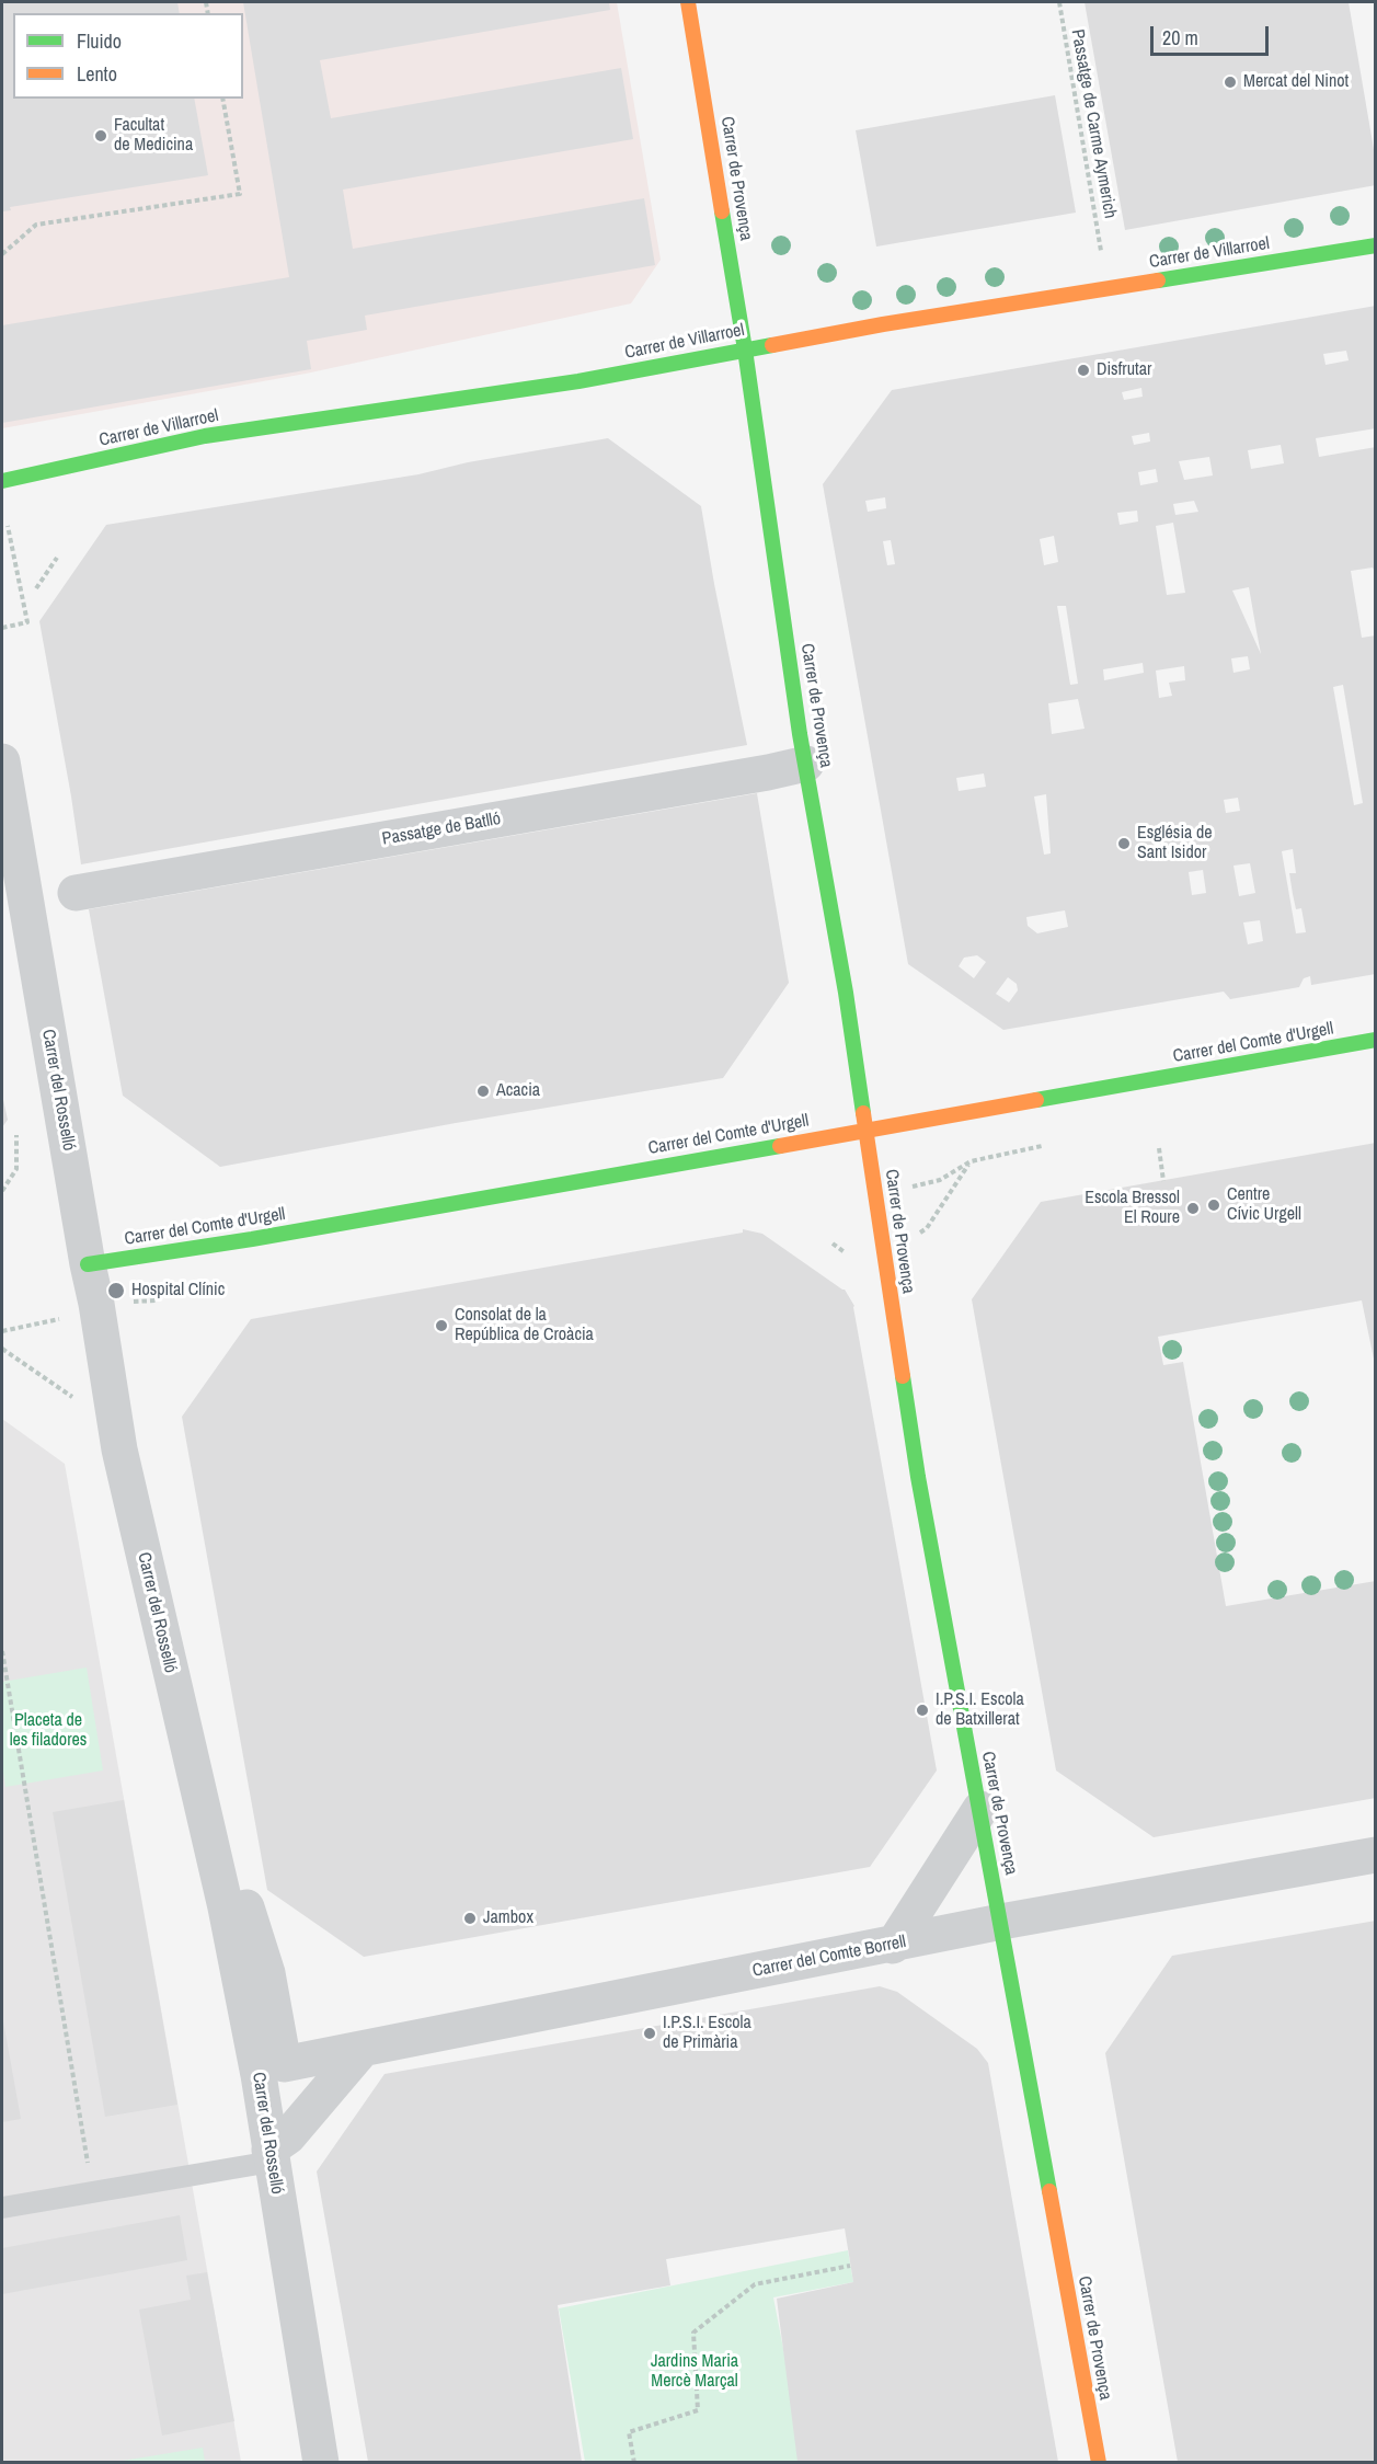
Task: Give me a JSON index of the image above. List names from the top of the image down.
{
  "streets": {
    "street": [
      "Carrer de Provença",
      "Carrer de Villarroel",
      "Passatge de Batlló",
      "Carrer del Comte d'Urgell",
      "Carrer del Rosselló",
      "Carrer del Comte Borrell"
    ],
    "path": ["Passatge de Carme Aymerich"]
  },
  "crossings": [
    ["Carrer de Provença", "Carrer de Villarroel"],
    ["Carrer de Provença", "Passatge de Batlló"],
    ["Carrer de Provença", "Carrer del Comte d'Urgell"],
    ["Carrer de Provença", "Carrer del Comte Borrell"],
    ["Carrer del Comte d'Urgell", "Carrer del Rosselló"]
  ],
  "parks": ["Placeta de les filadores", "Jardins Maria Mercè Marçal"],
  "places": [
    "Mercat del Ninot",
    "Facultat de Medicina",
    "Disfrutar",
    "Església de Sant Isidor",
    "Acacia",
    "Centre Cívic Urgell",
    "Escola Bressol El Roure",
    "Hospital Clínic",
    "Consolat de la República de Croàcia",
    "I.P.S.I. Escola de Batxillerat",
    "Jambox",
    "I.P.S.I. Escola de Primària"
  ],
  "legend": ["Fluido", "Lento"],
  "scale_bar": "20 m"
}
